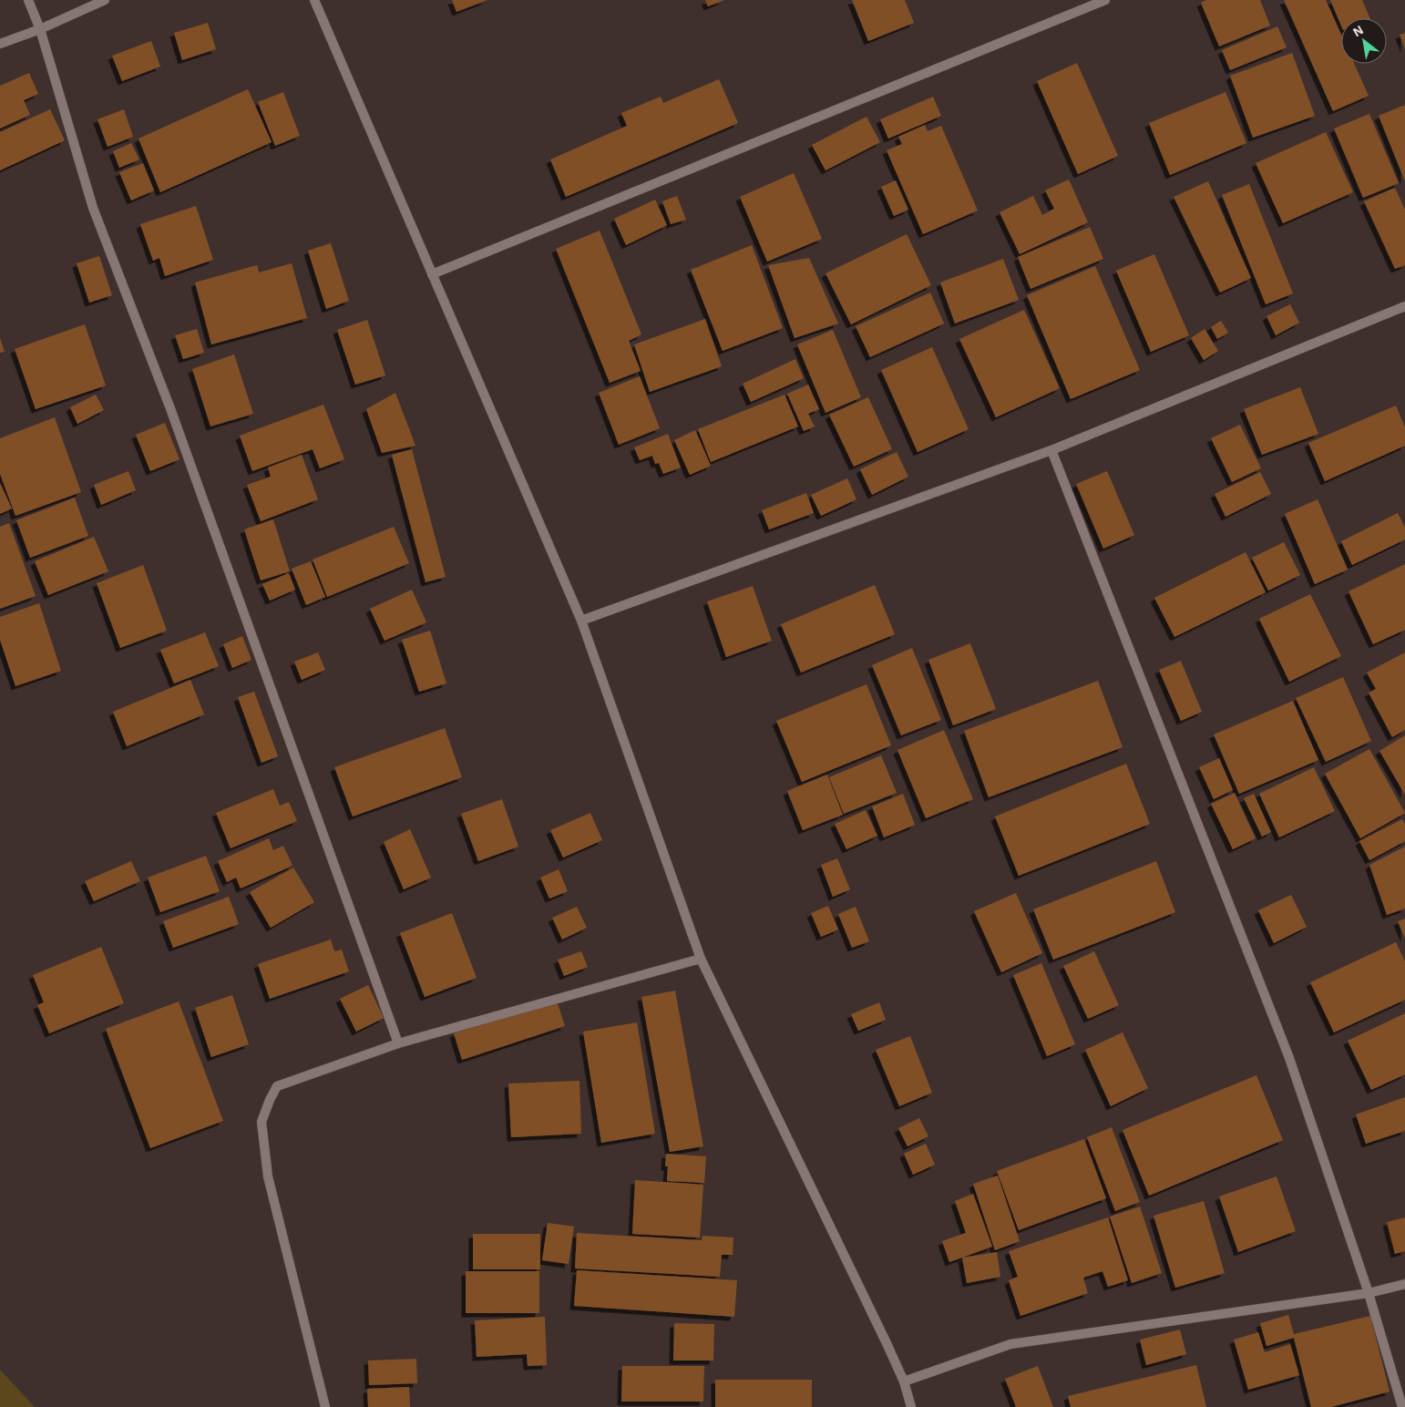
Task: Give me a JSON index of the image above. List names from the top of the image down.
{
  "north": "top left"
}
